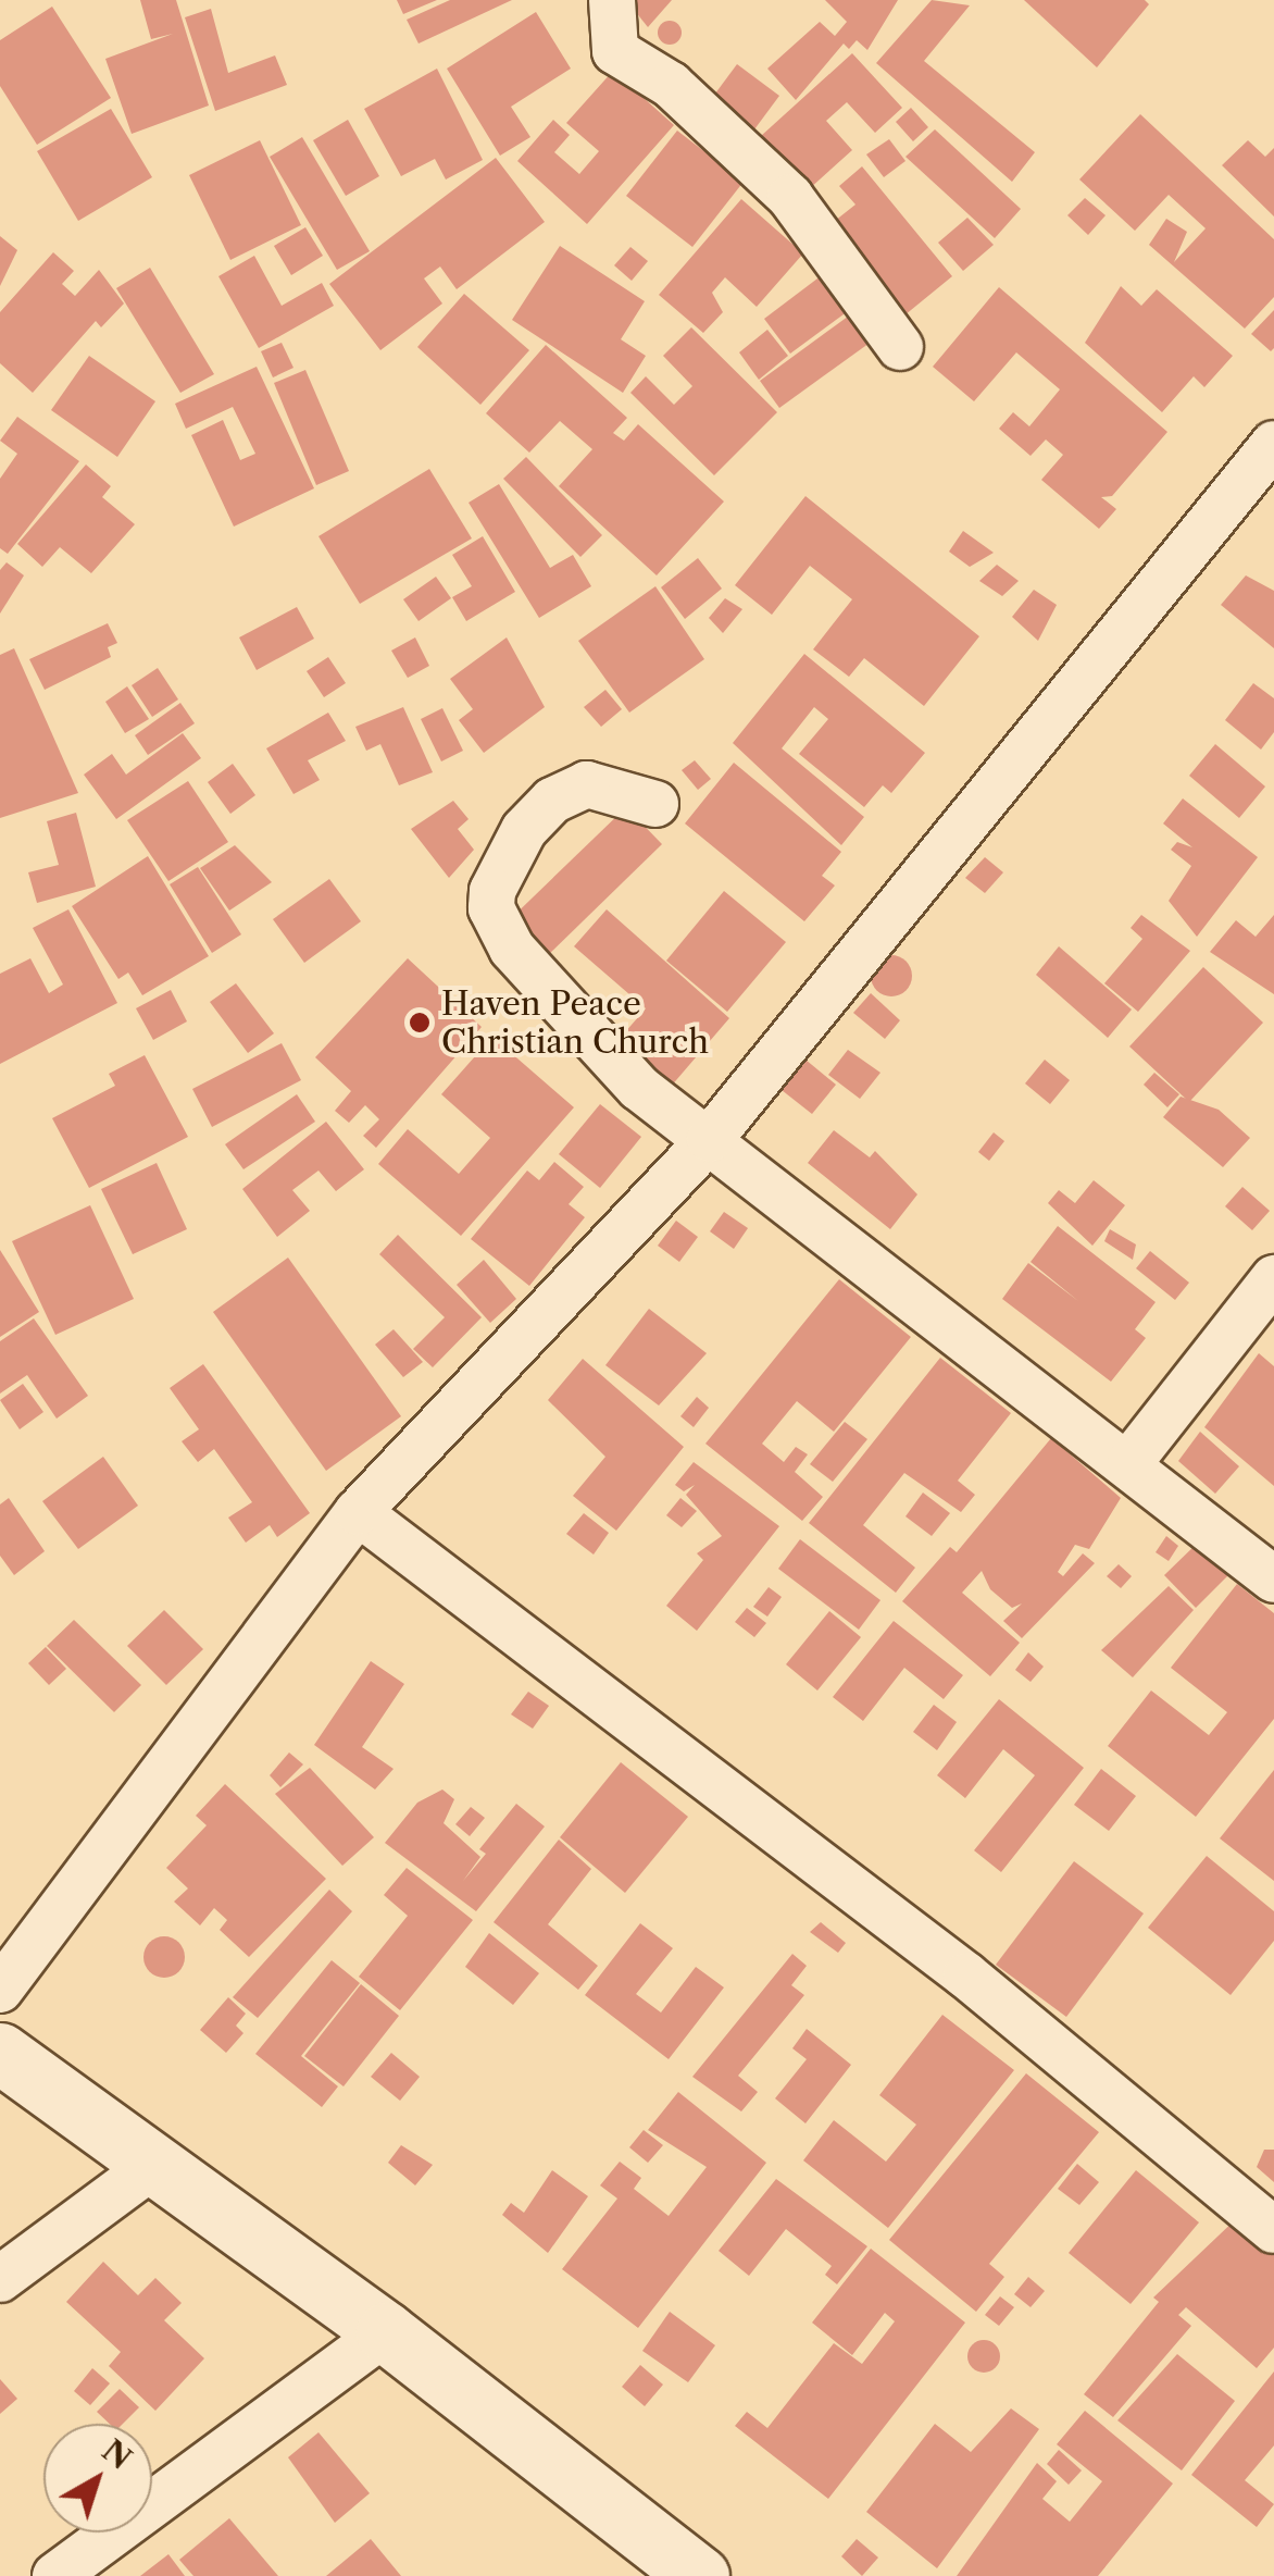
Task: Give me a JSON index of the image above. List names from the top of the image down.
{
  "places": ["Haven Peace Christian Church"],
  "north": "top right"
}
